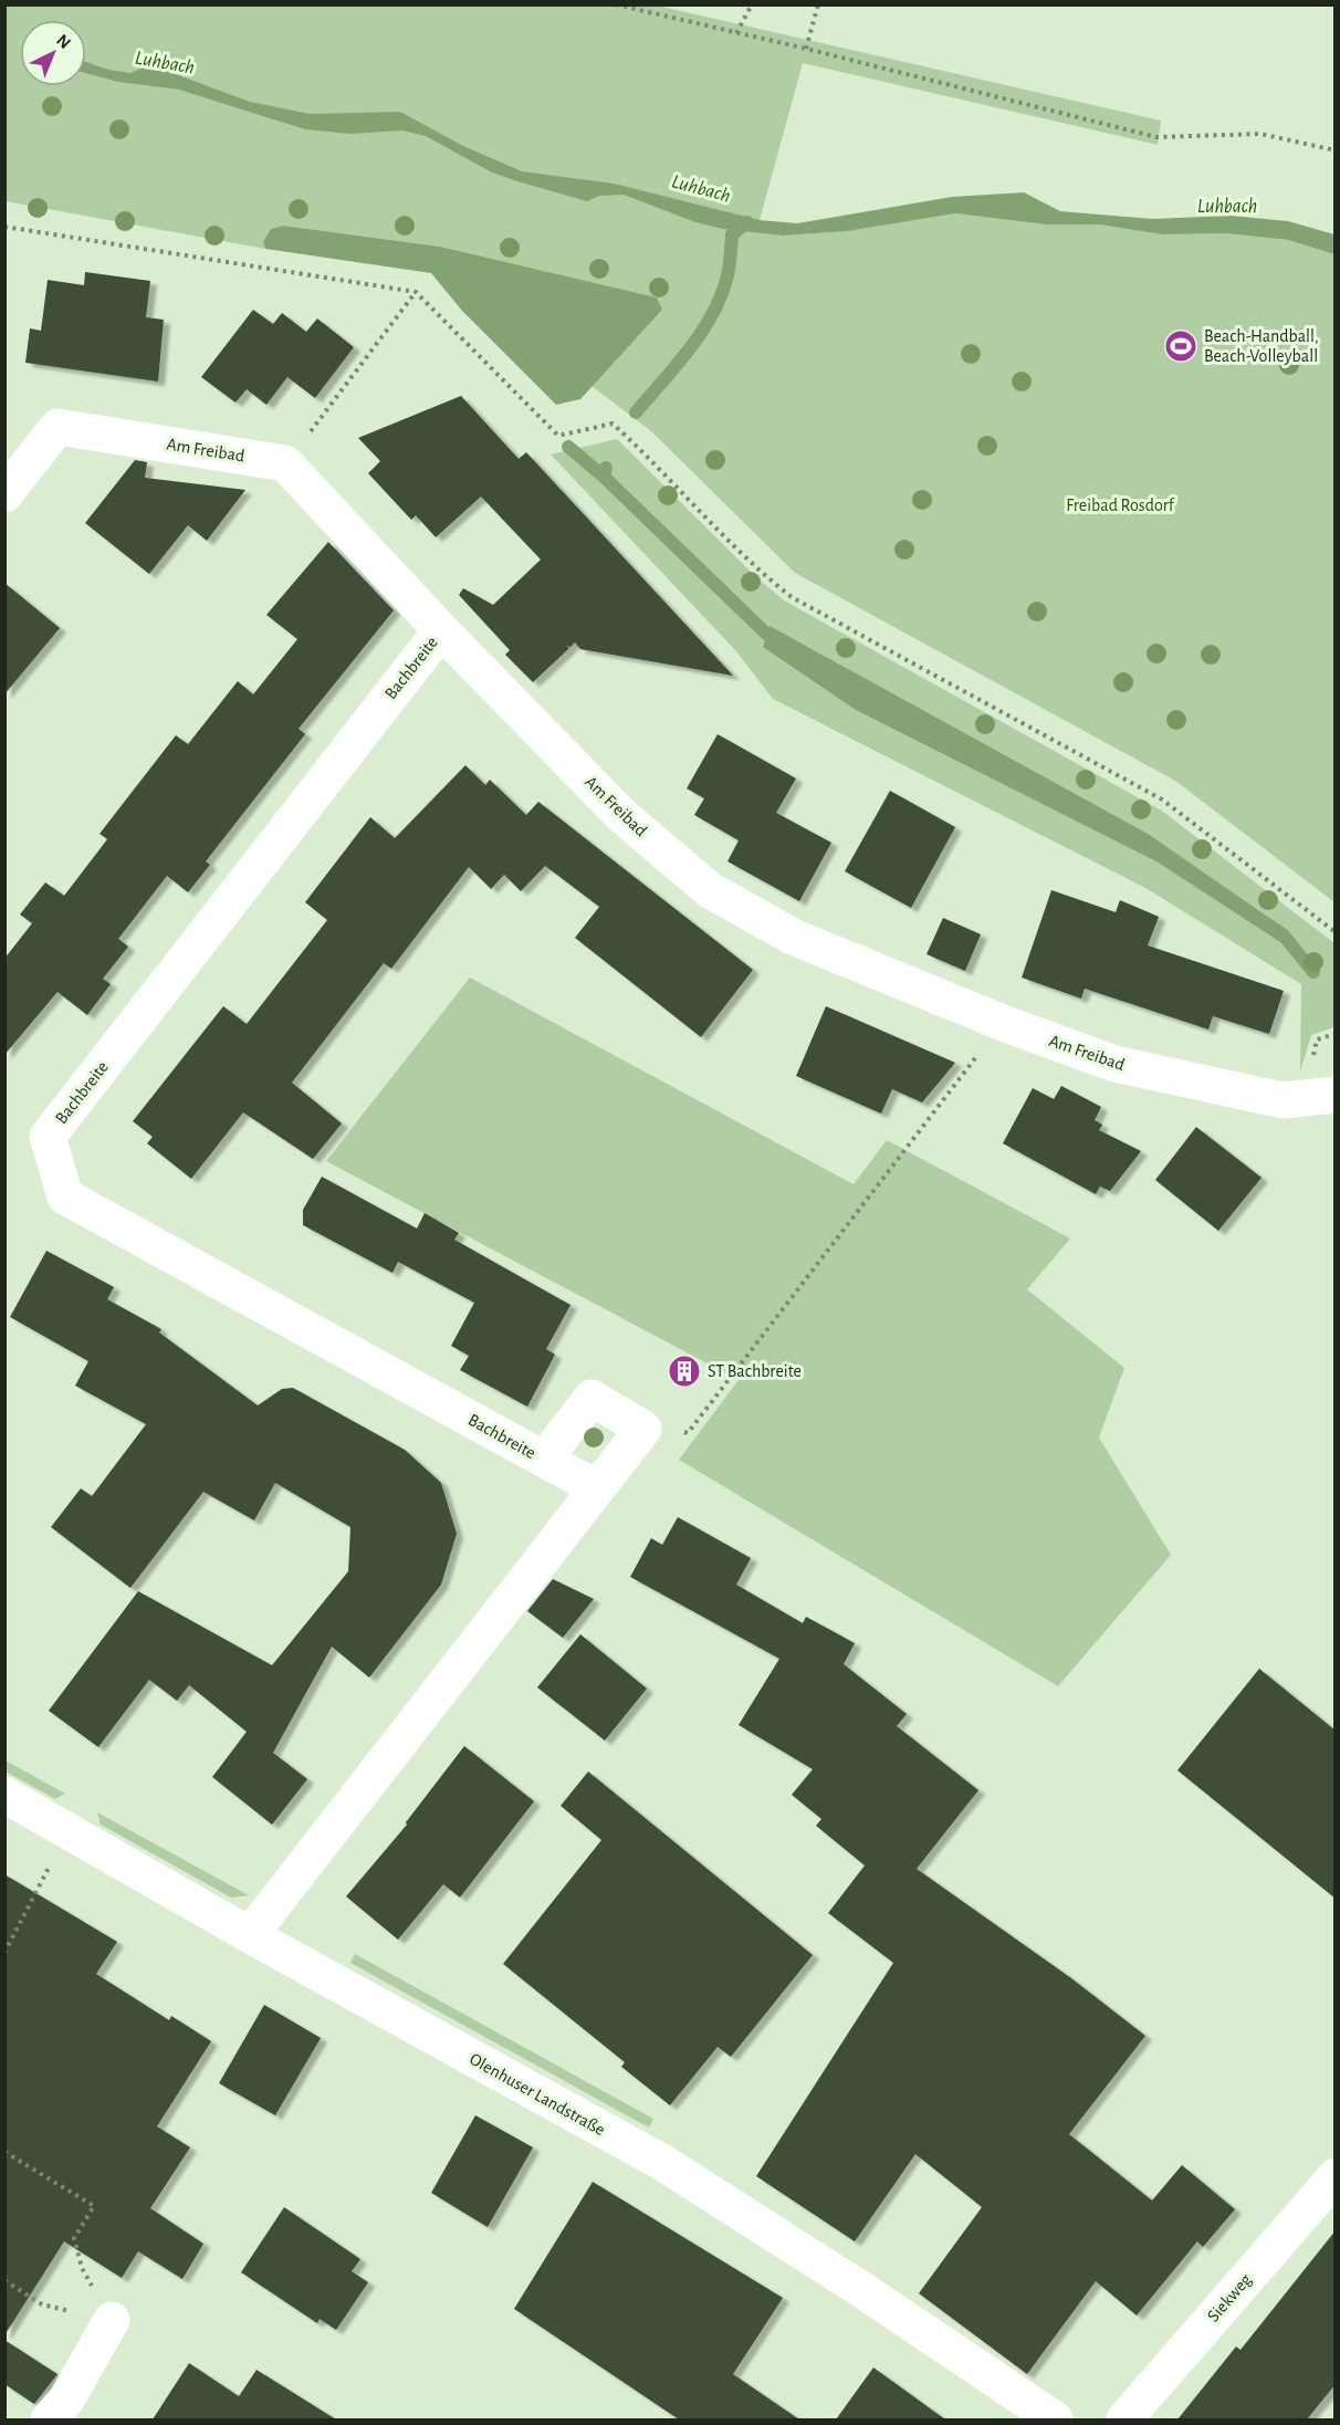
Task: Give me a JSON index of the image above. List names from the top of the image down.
{
  "streets": {
    "street": [
      "Am Freibad",
      "Bachbreite",
      "Olenhuser Landstraße",
      "Siekweg"
    ]
  },
  "crossings": [
    ["Am Freibad", "Bachbreite"]
  ],
  "water": ["Luhbach"],
  "parks": ["Freibad Rosdorf"],
  "places": {
    "sports": ["Beach-Handball, Beach-Volleyball"],
    "building": ["ST Bachbreite"]
  },
  "north": "top right"
}
